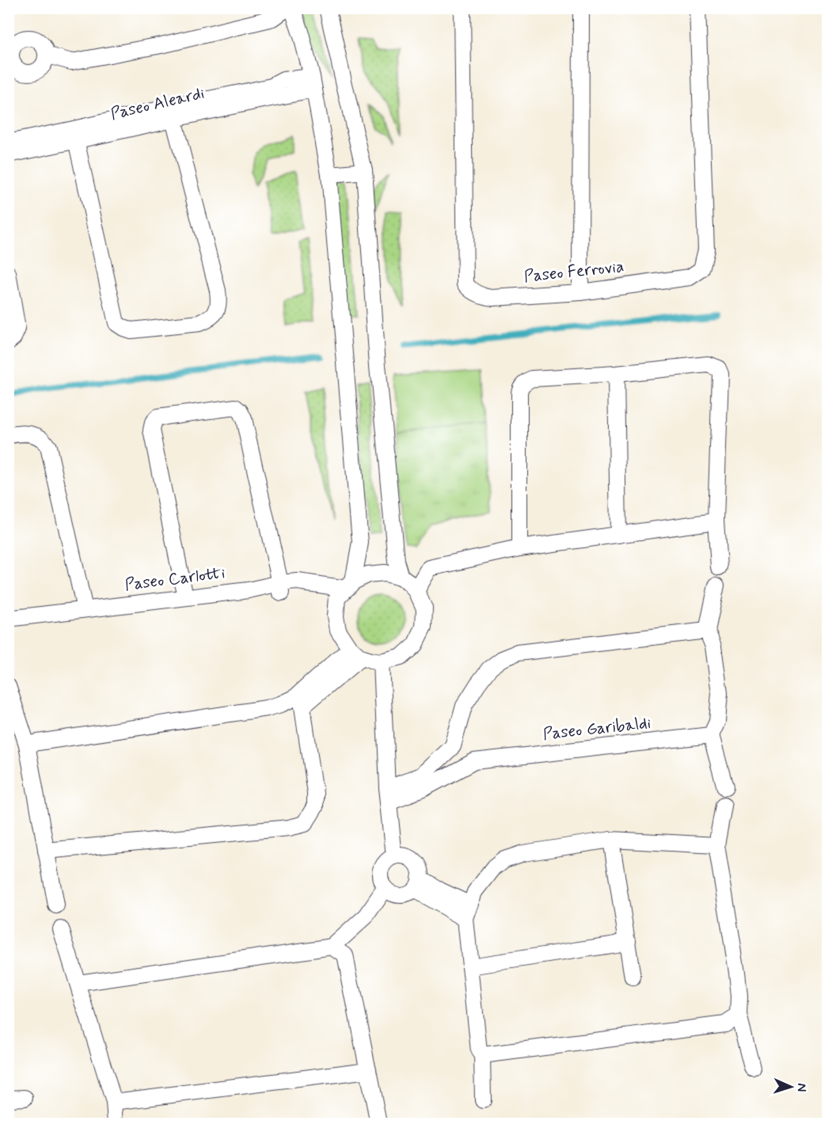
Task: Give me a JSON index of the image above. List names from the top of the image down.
{
  "streets": {
    "street": [
      "Paseo Aleardi",
      "Paseo Ferrovia",
      "Paseo Carlotti",
      "Paseo Garibaldi"
    ]
  },
  "north": "right"
}
